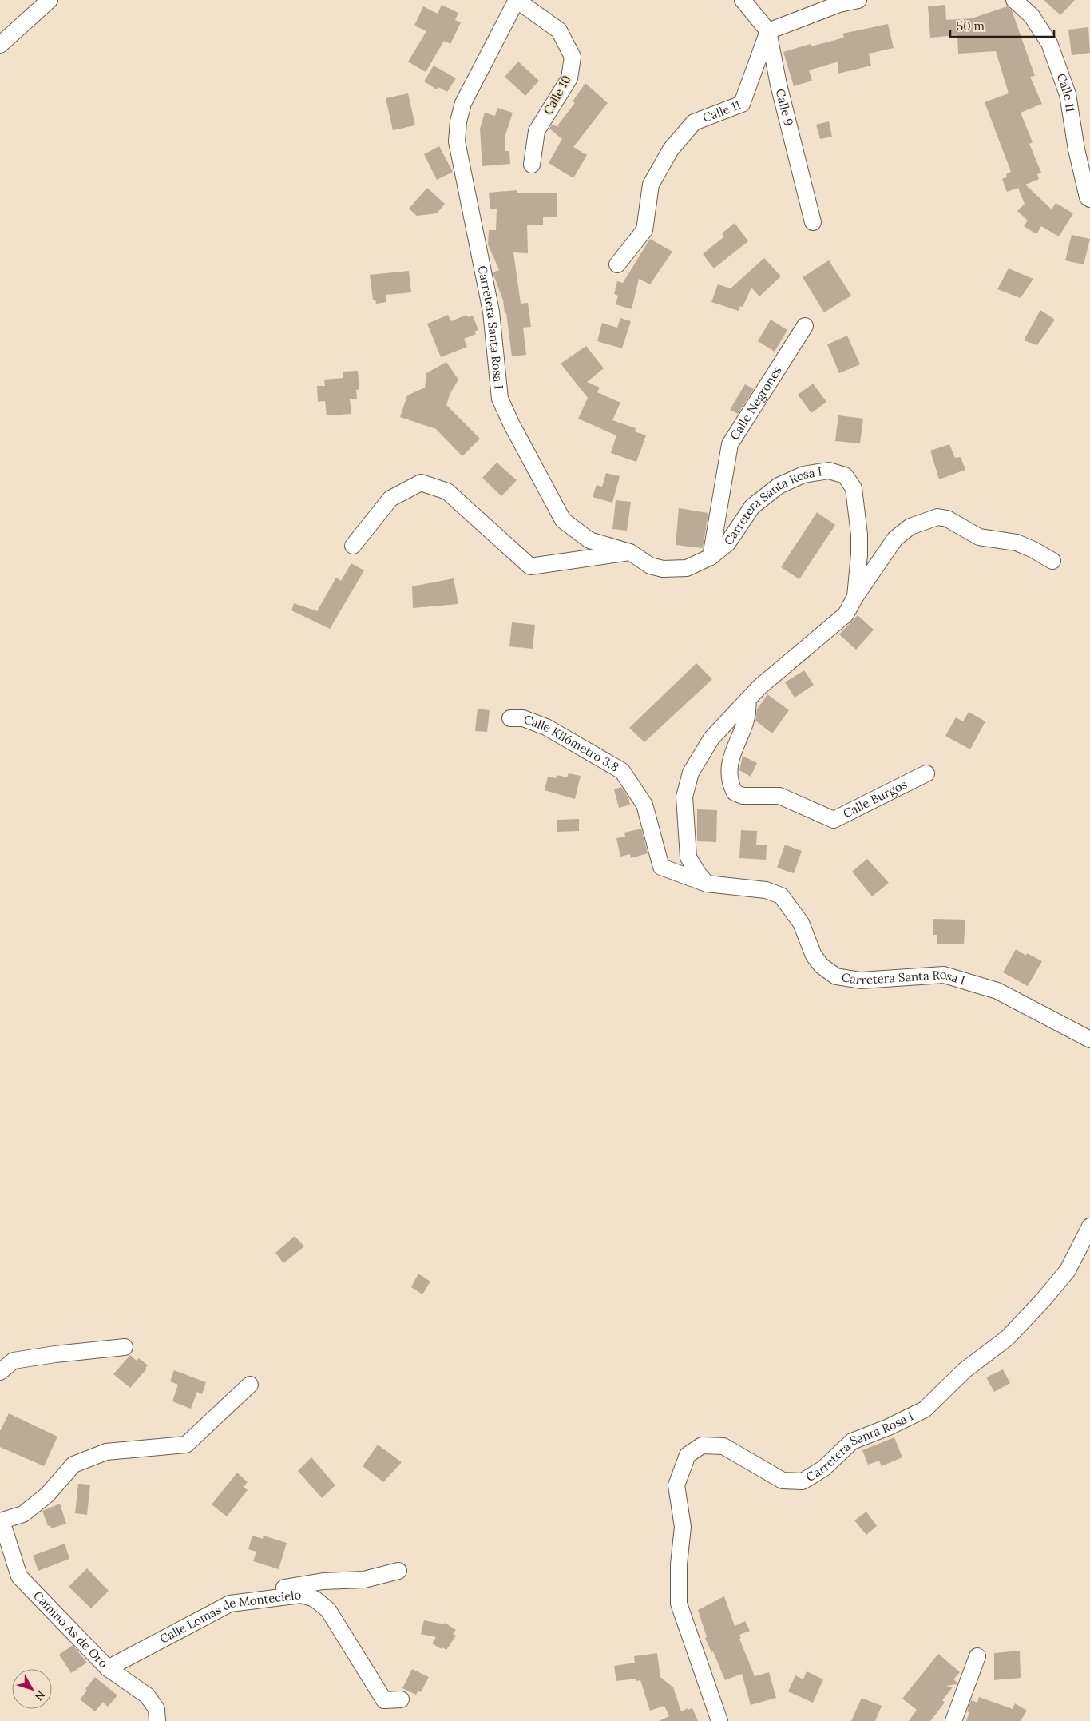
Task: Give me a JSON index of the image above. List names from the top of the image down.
{
  "streets": {
    "street": [
      "Calle 11",
      "Calle 10",
      "Calle 9",
      "Carretera Santa Rosa I",
      "Calle Negrones",
      "Calle Kilómetro 3.8",
      "Calle Burgos",
      "Calle Lomas de Montecielo",
      "Camino As de Oro"
    ]
  },
  "crossings": [
    ["Calle 11", "Calle 9"],
    ["Calle 10", "Carretera Santa Rosa I"],
    ["Carretera Santa Rosa I", "Calle Negrones"],
    ["Carretera Santa Rosa I", "Calle Kilómetro 3.8"],
    ["Carretera Santa Rosa I", "Calle Burgos"],
    ["Calle Lomas de Montecielo", "Camino As de Oro"]
  ],
  "scale_bar": "50 m",
  "north": "bottom right"
}
